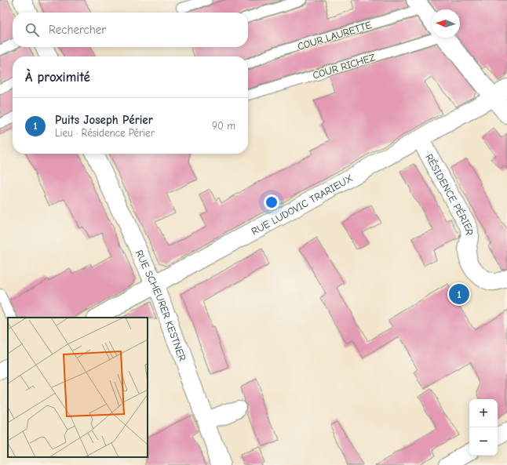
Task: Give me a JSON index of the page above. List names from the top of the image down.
{
  "streets": {
    "street": ["RÉSIDENCE PÉRIER", "RUE LUDOVIC TRARIEUX", "RUE SCHEURER KESTNER"],
    "lane": ["COUR LAURETTE", "COUR RICHEZ"]
  },
  "crossings": [
    ["RÉSIDENCE PÉRIER", "RUE LUDOVIC TRARIEUX"],
    ["RUE LUDOVIC TRARIEUX", "RUE SCHEURER KESTNER"]
  ],
  "north": "left",
  "page": {
    "search": "Rechercher",
    "heading": "À proximité",
    "list": [
      {
        "mark": "1",
        "name": "Puits Joseph Périer",
        "note": "Lieu · Résidence Périer",
        "value": "90 m"
      }
    ],
    "pins": "1",
    "map_buttons": ["+", "−"]
  }
}
